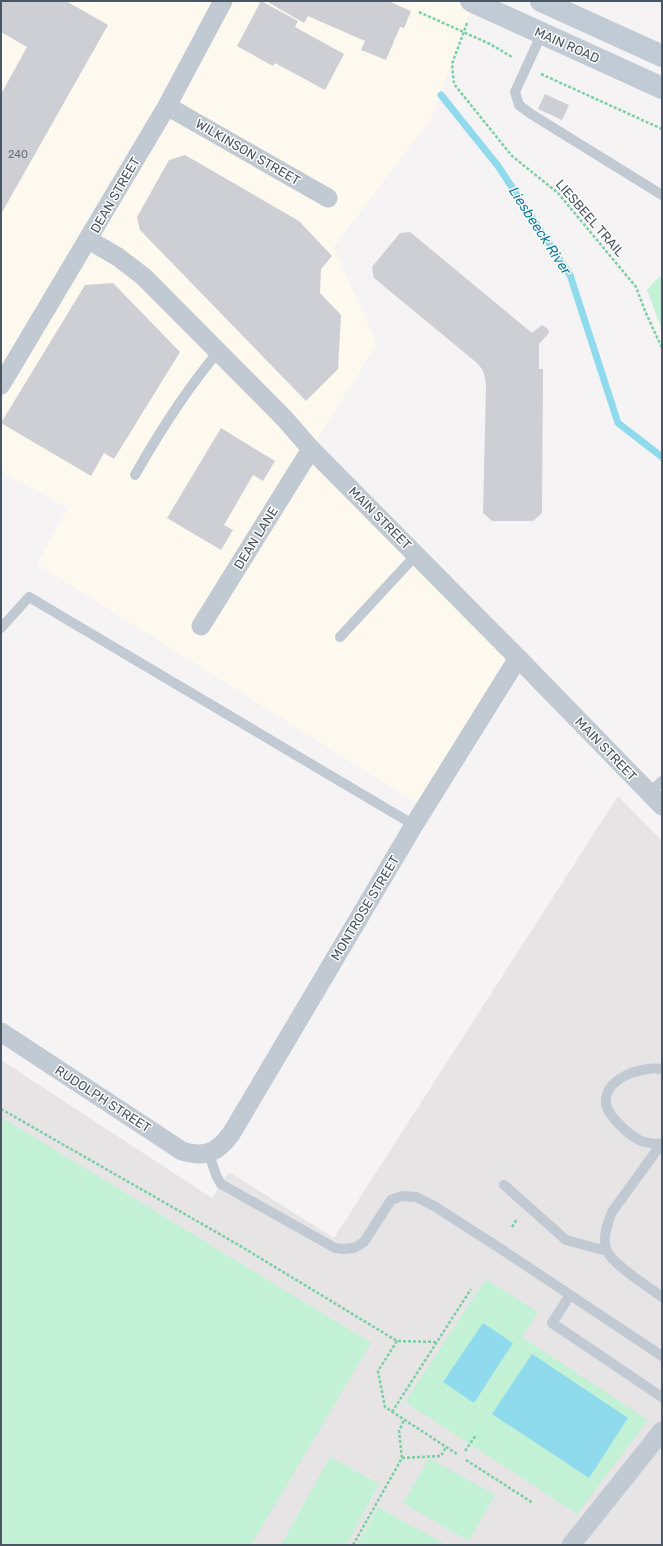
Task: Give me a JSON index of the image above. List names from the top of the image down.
{
  "streets": {
    "main road": ["MAIN ROAD"],
    "street": [
      "WILKINSON STREET",
      "DEAN STREET",
      "MAIN STREET",
      "DEAN LANE",
      "MONTROSE STREET",
      "RUDOLPH STREET"
    ],
    "path": ["LIESBEEL TRAIL"]
  },
  "crossings": [
    ["WILKINSON STREET", "DEAN STREET"],
    ["DEAN STREET", "MAIN STREET"],
    ["MAIN STREET", "DEAN LANE"],
    ["MAIN STREET", "MONTROSE STREET"],
    ["MONTROSE STREET", "RUDOLPH STREET"]
  ],
  "water": ["Liesbeeck River"],
  "house_numbers": ["240"]
}
